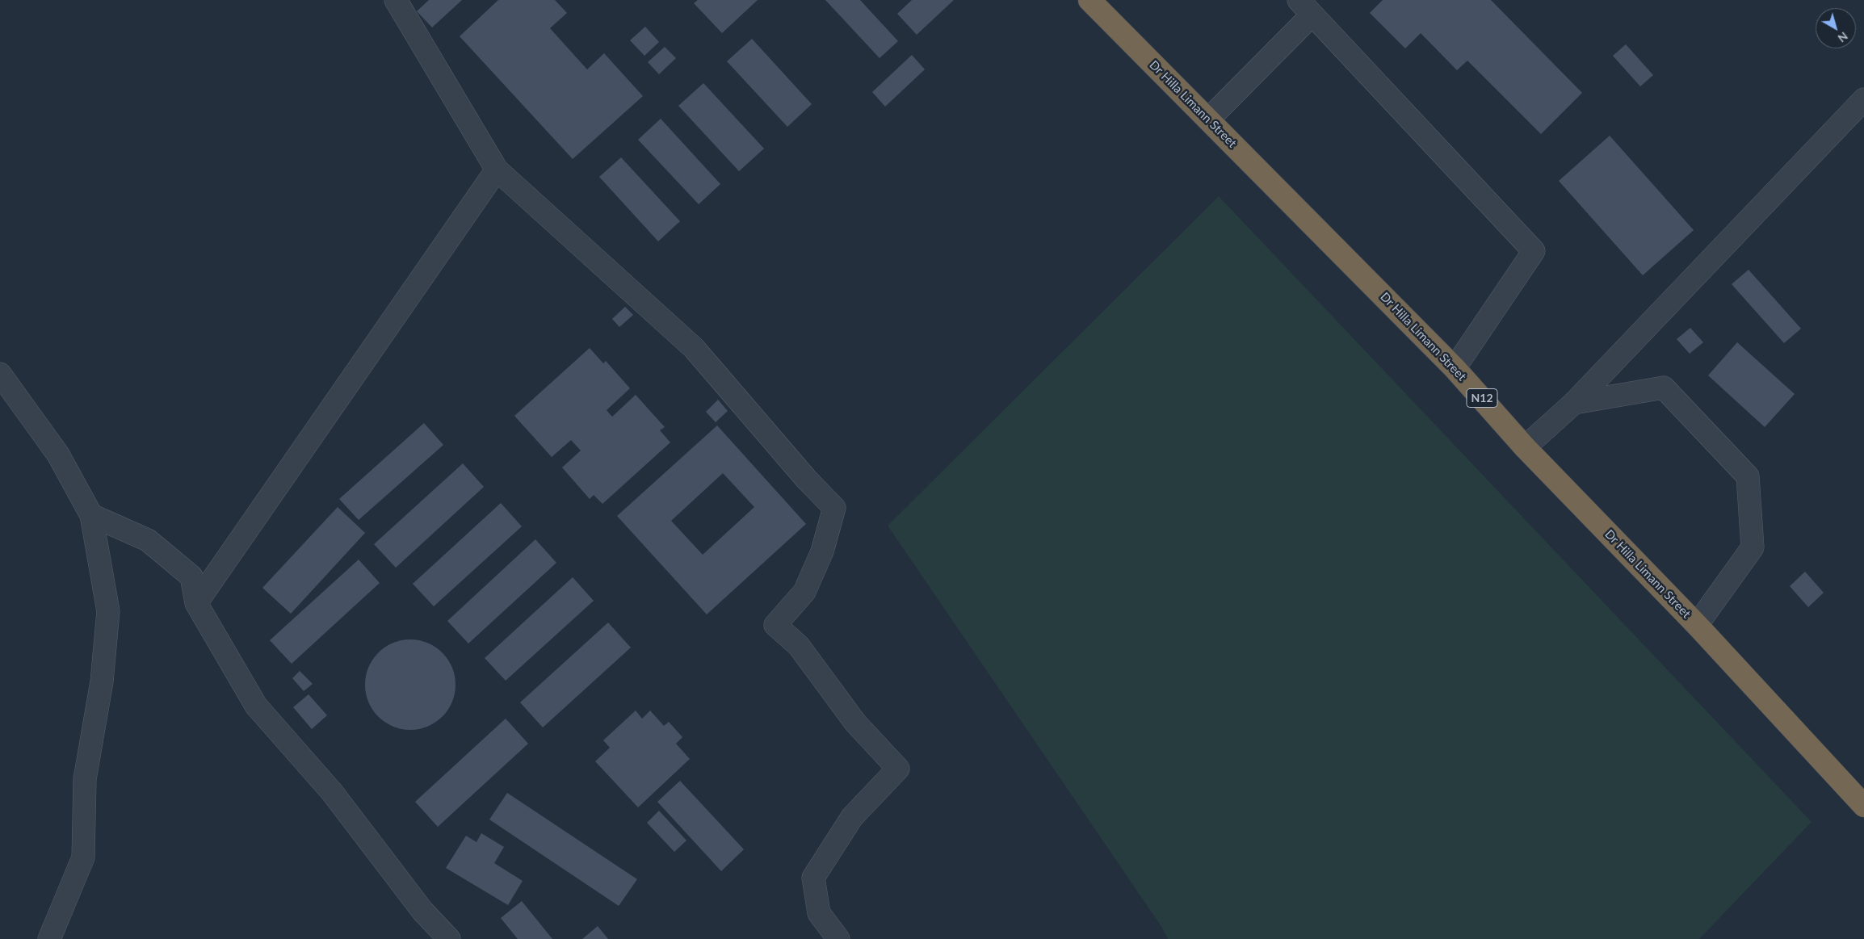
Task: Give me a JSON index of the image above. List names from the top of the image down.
{
  "streets": {
    "highway": ["Dr Hilla Limann Street", "N12"]
  },
  "north": "bottom right"
}
